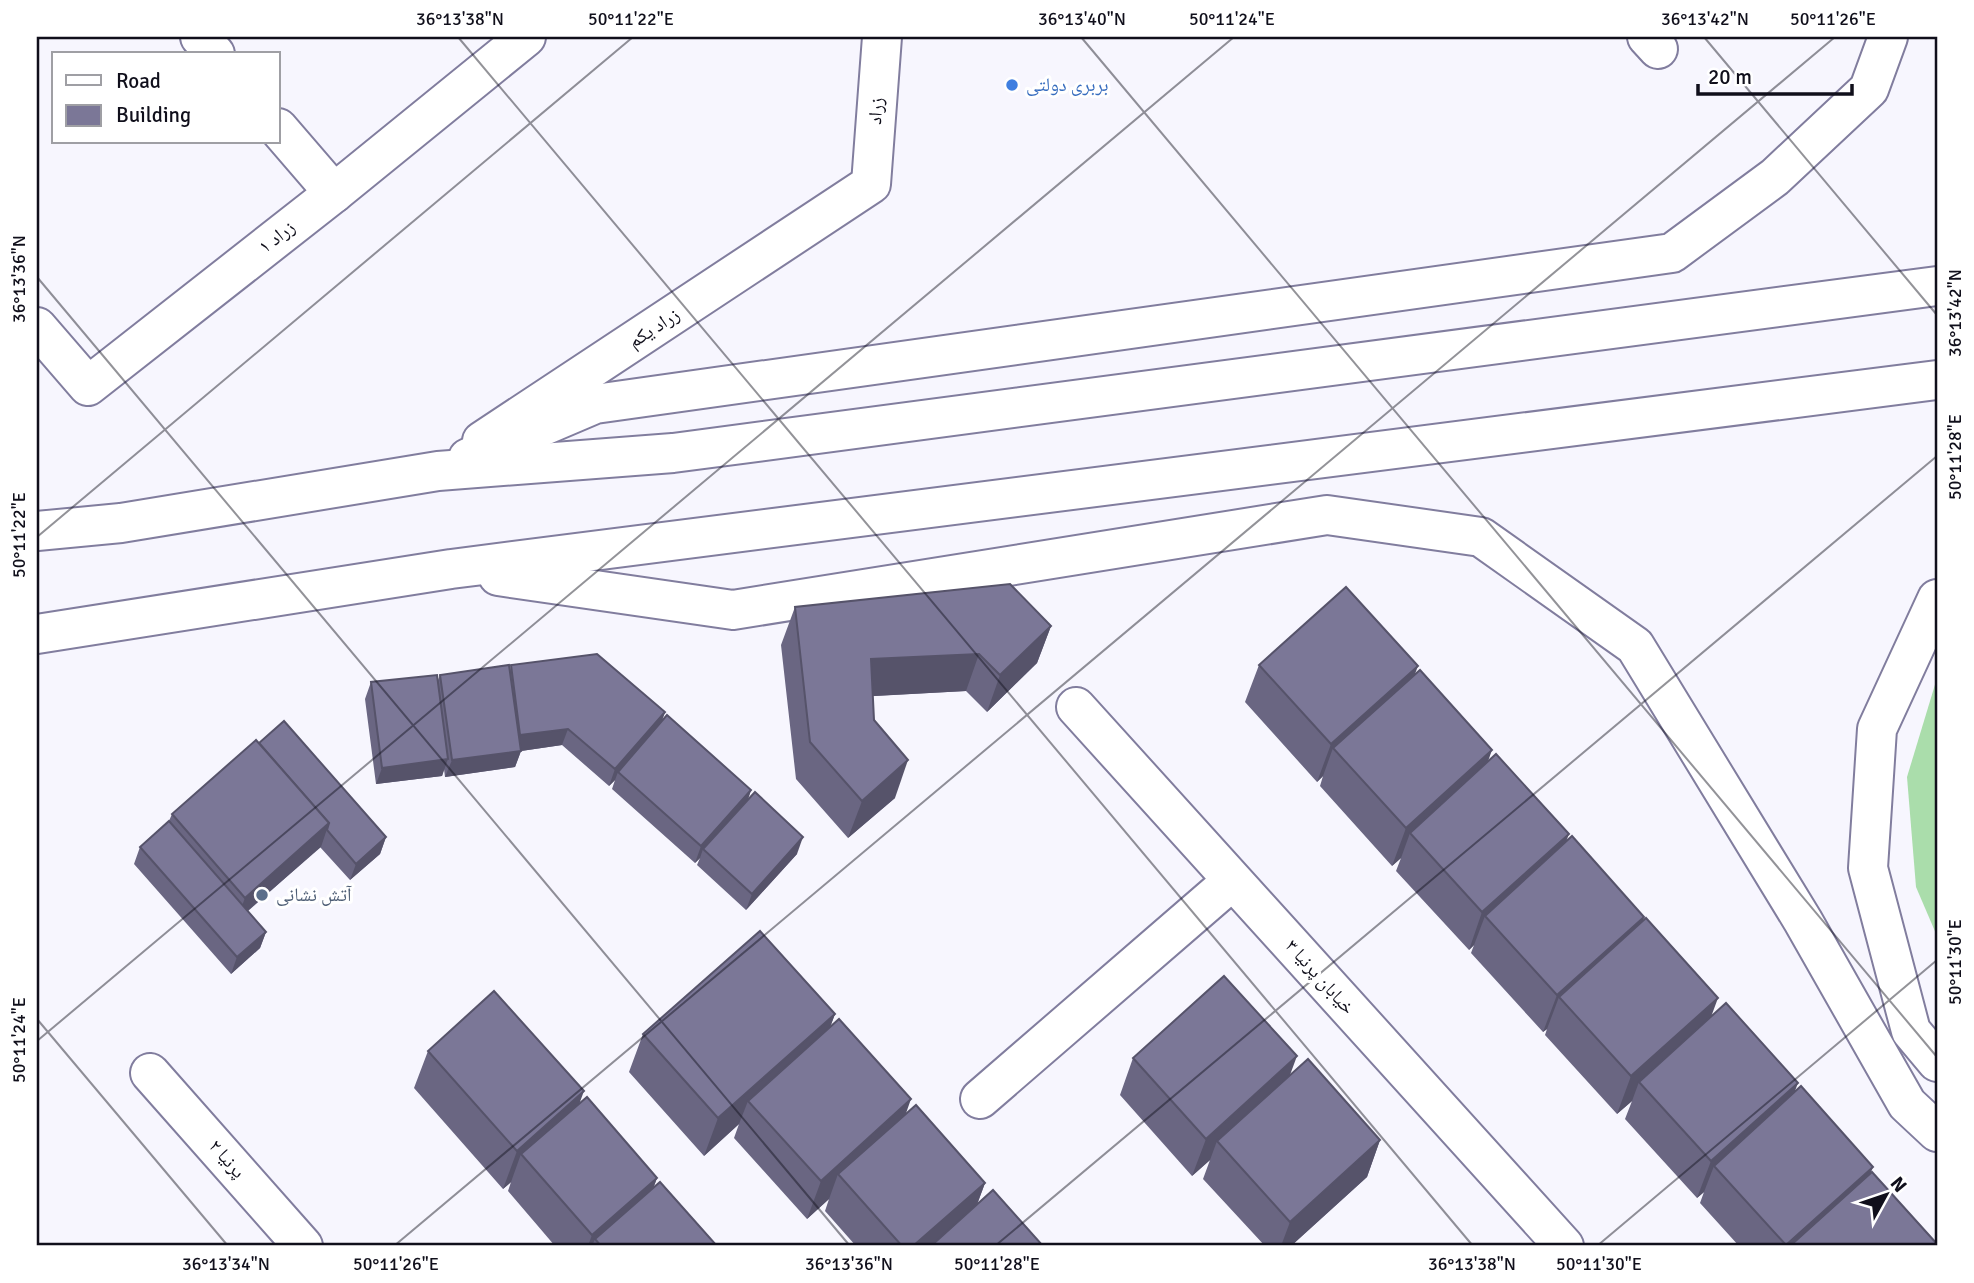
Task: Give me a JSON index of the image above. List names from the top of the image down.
{
  "streets": {
    "main road": [
      "زراد",
      "زراد ۱",
      "زراد یکم",
      "خیابان پرنیا ۳",
      "پرنیا ۲"
    ]
  },
  "crossings": [
    ["زراد", "زراد یکم"]
  ],
  "places": ["بربری دولتی", "آتش نشانی"],
  "legend": ["Road", "Building"],
  "scale_bar": "20 m",
  "north": "top right",
  "coordinates": [
    "36°13'38\"N",
    "50°11'22\"E",
    "36°13'40\"N",
    "50°11'24\"E",
    "36°13'42\"N",
    "50°11'26\"E",
    "36°13'36\"N",
    "50°11'28\"E",
    "50°11'30\"E",
    "36°13'34\"N"
  ]
}
